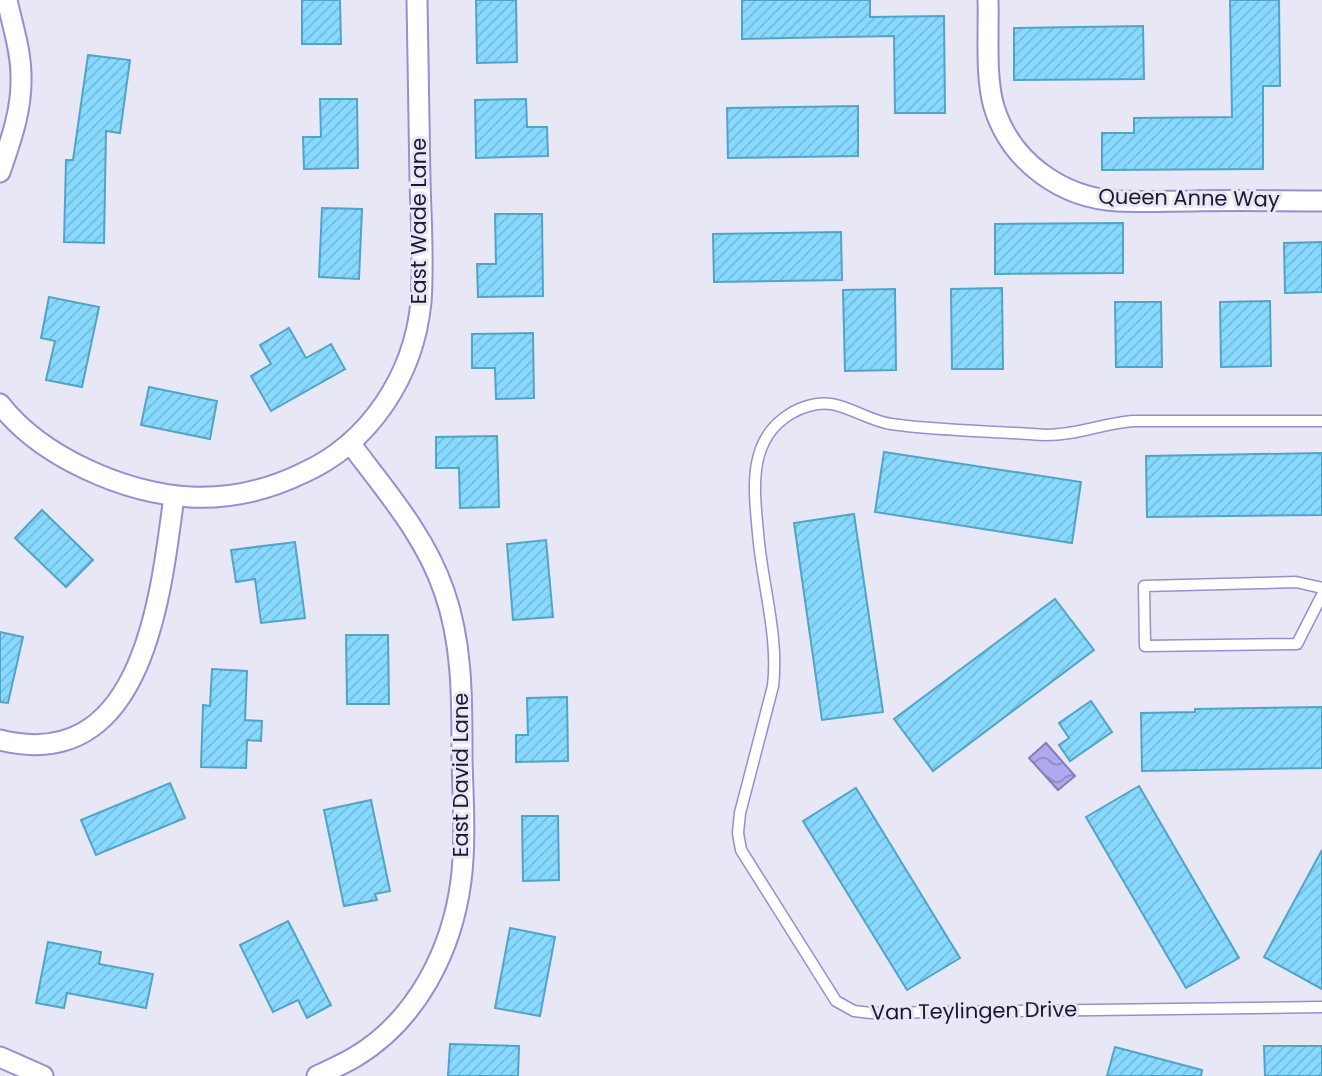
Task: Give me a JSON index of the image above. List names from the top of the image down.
{
  "streets": {
    "street": ["Queen Anne Way", "East Wade Lane", "East David Lane"],
    "lane": ["Van Teylingen Drive"]
  },
  "crossings": [
    ["East Wade Lane", "East David Lane"]
  ]
}
